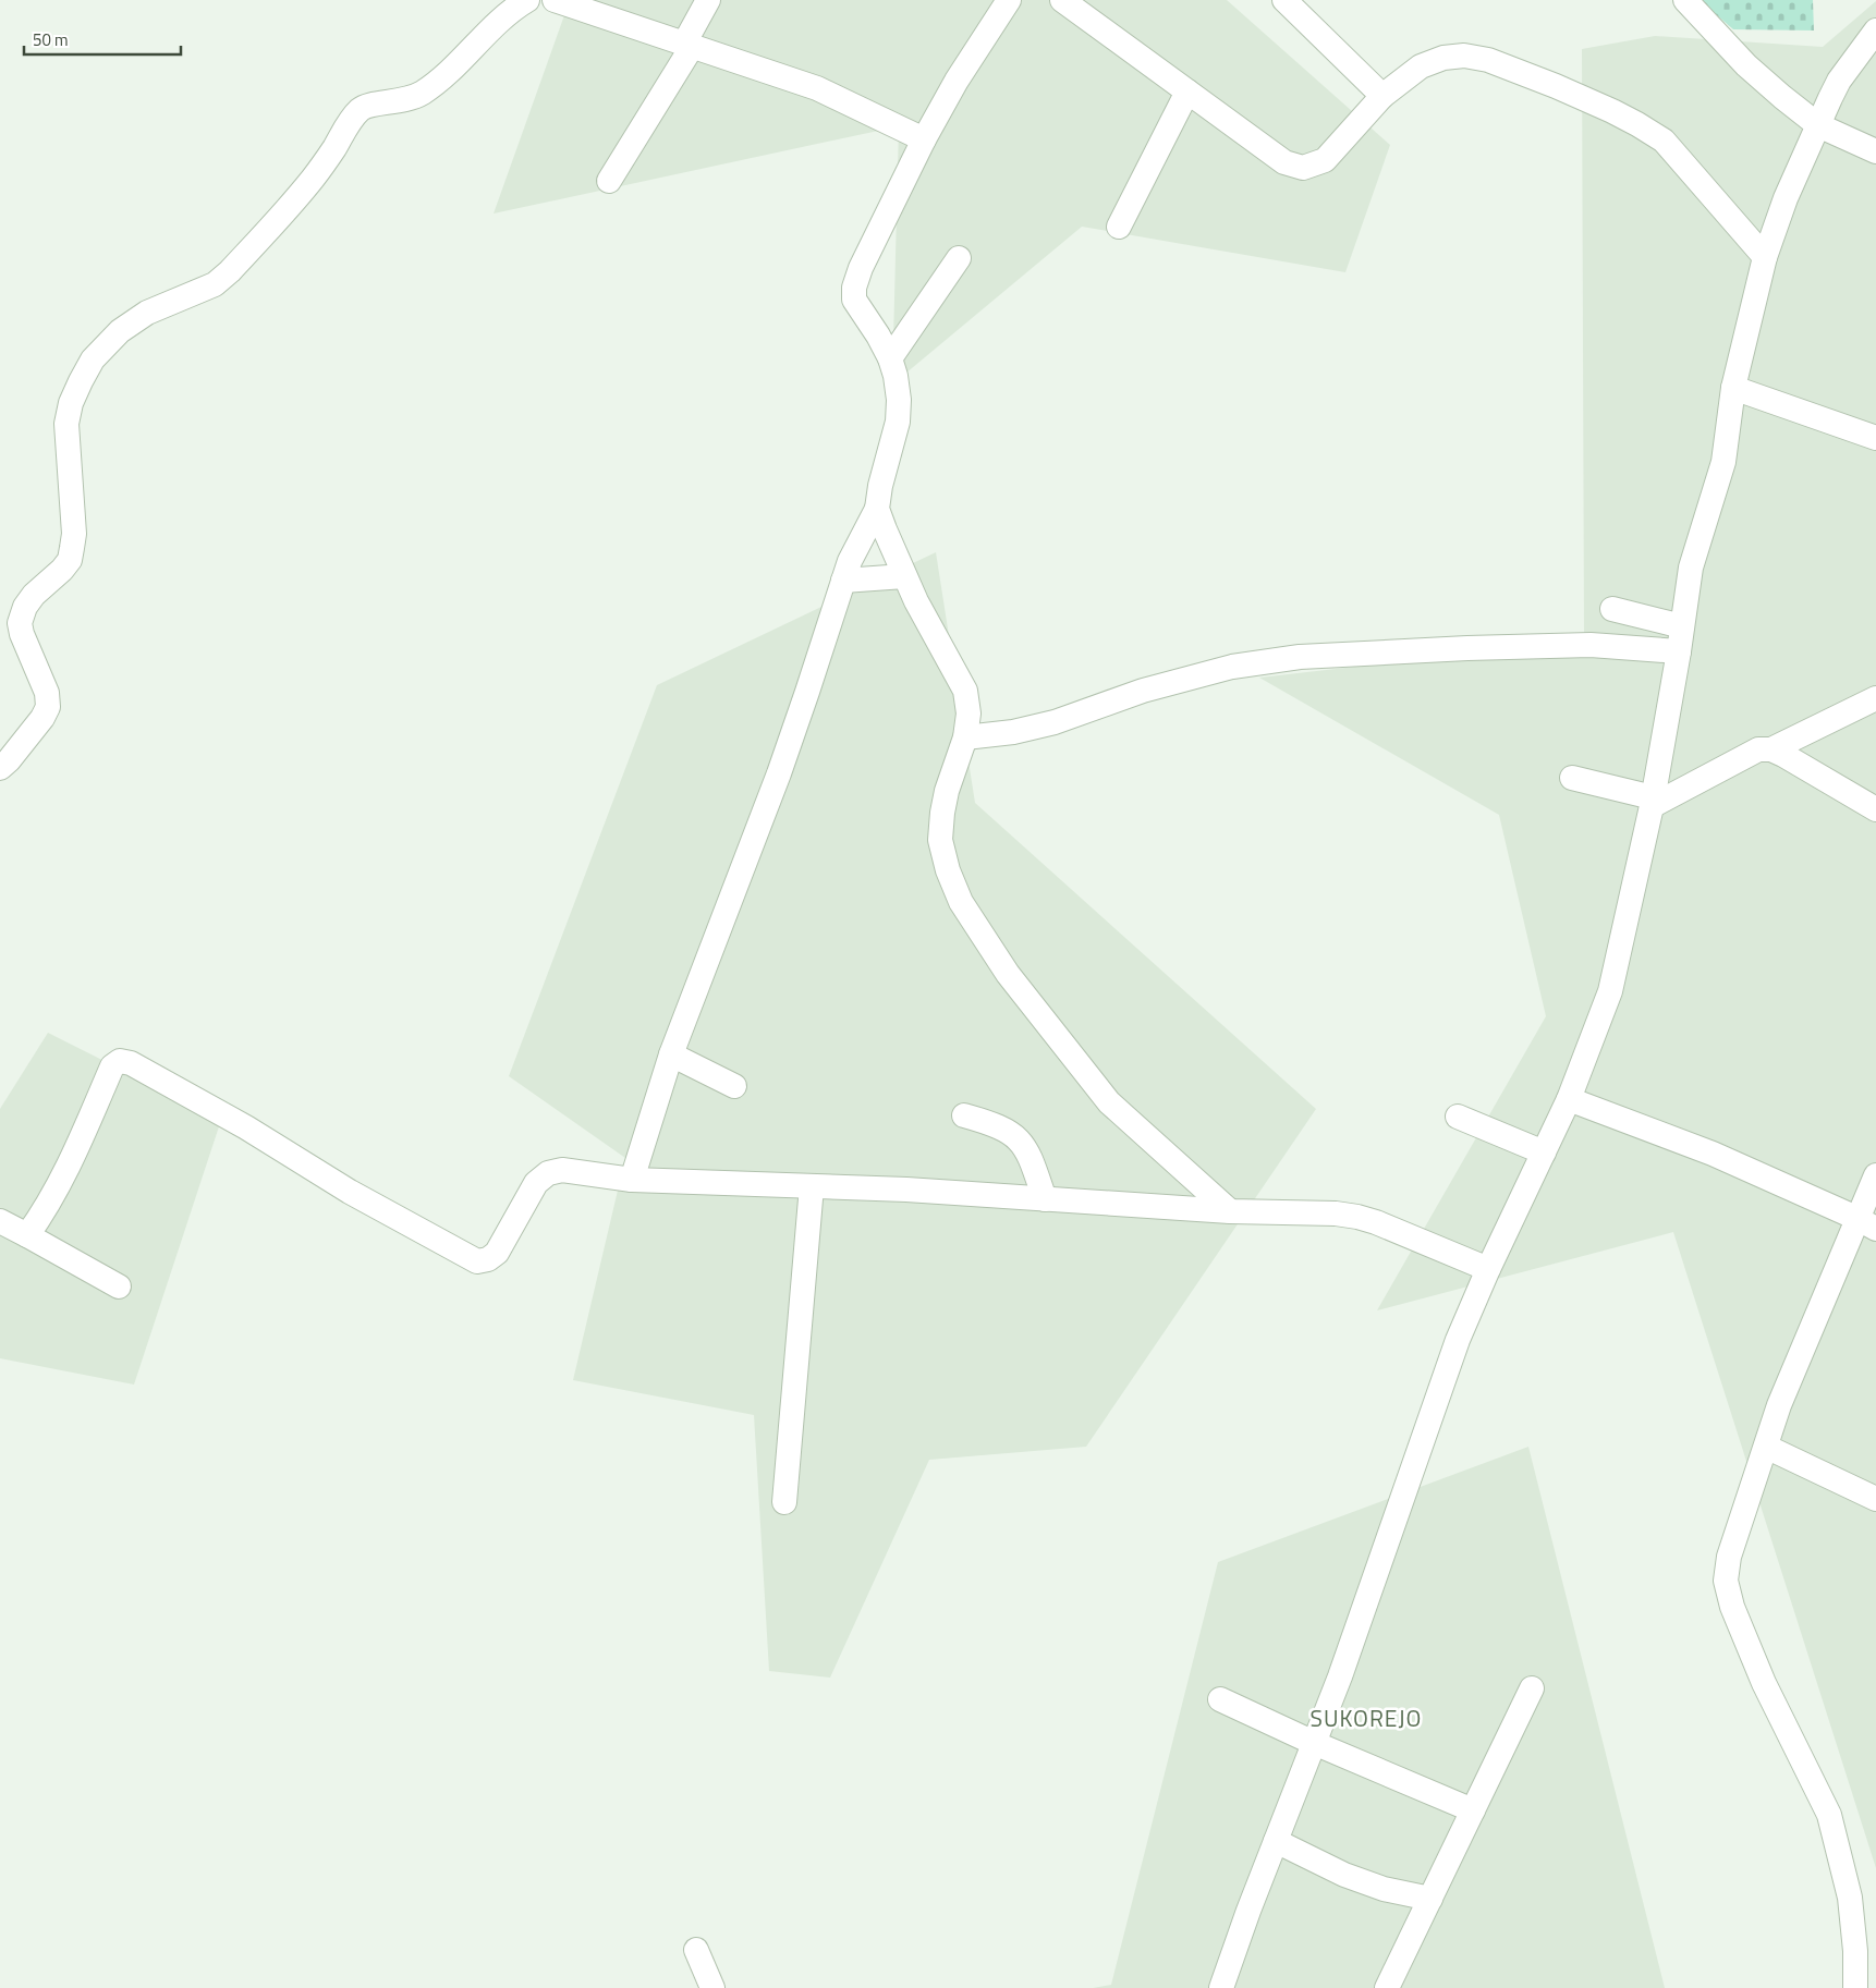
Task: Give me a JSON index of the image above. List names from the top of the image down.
{
  "districts": ["SUKOREJO"],
  "scale_bar": "50 m"
}
